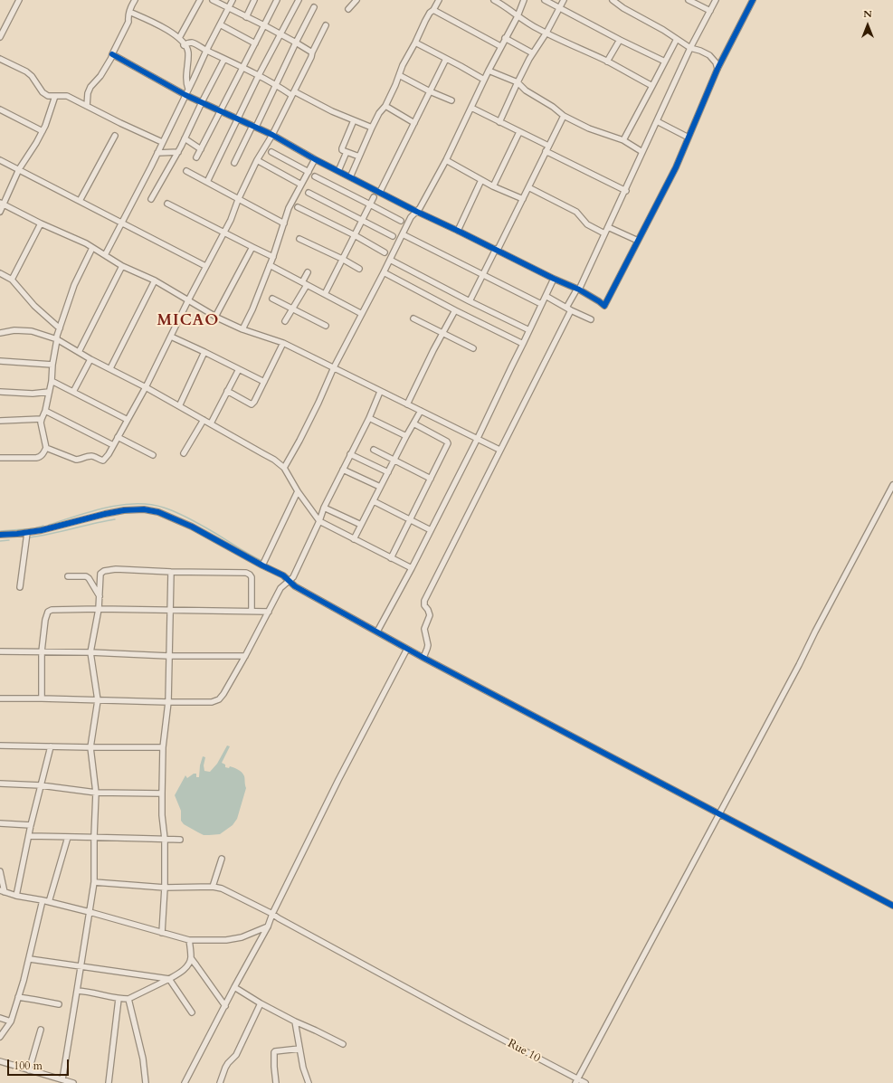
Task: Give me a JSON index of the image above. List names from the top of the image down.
{
  "streets": {
    "street": ["Rue 10"]
  },
  "districts": ["MICAO"],
  "scale_bar": "100 m",
  "north": "top"
}
